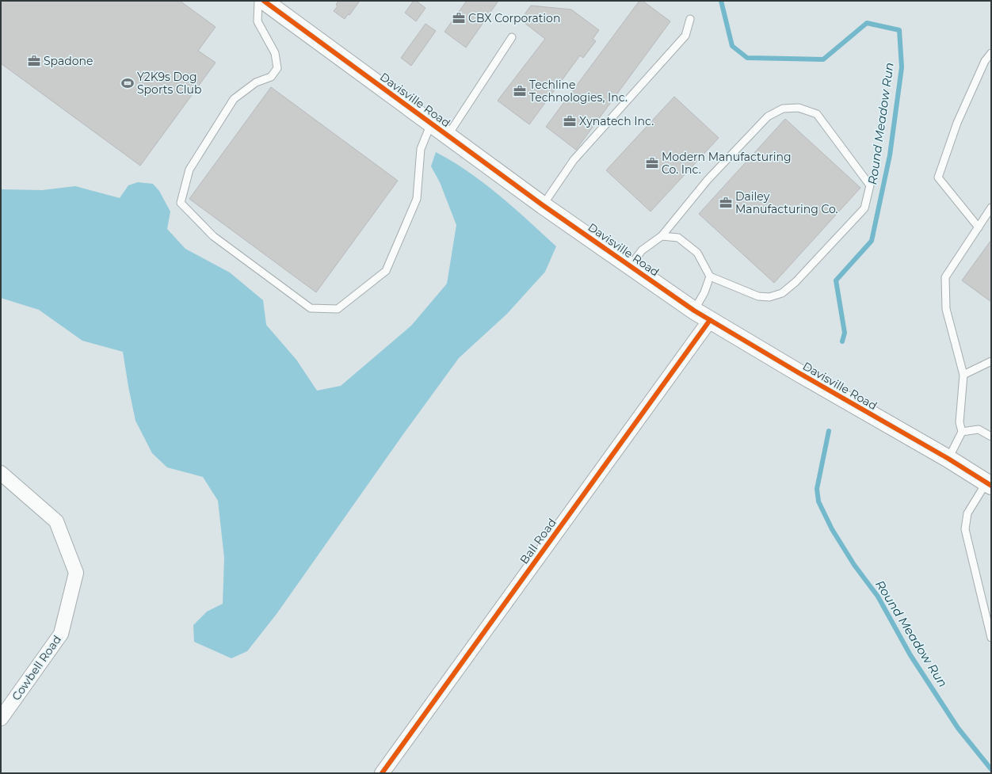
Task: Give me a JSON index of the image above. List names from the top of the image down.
{
  "streets": {
    "street": ["Davisville Road", "Ball Road", "Cowbell Road"]
  },
  "crossings": [
    ["Davisville Road", "Ball Road"]
  ],
  "water": ["Round Meadow Run"],
  "places": {
    "office": [
      "CBX Corporation",
      "Spadone",
      "Techline Technologies, Inc.",
      "Xynatech Inc.",
      "Modern Manufacturing Co. Inc.",
      "Dailey Manufacturing Co."
    ],
    "sports": ["Y2K9s Dog Sports Club"]
  }
}
